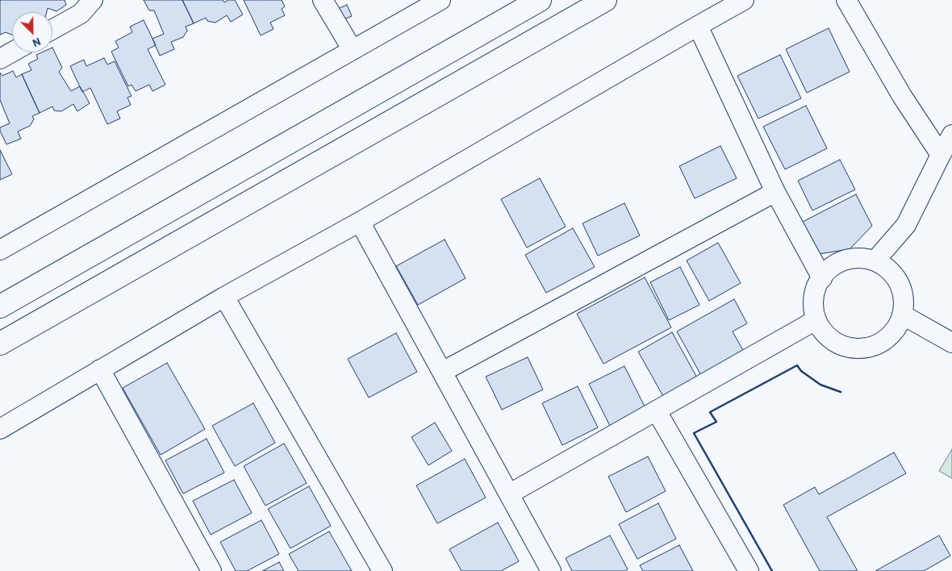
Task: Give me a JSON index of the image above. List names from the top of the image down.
{
  "north": "bottom right"
}
